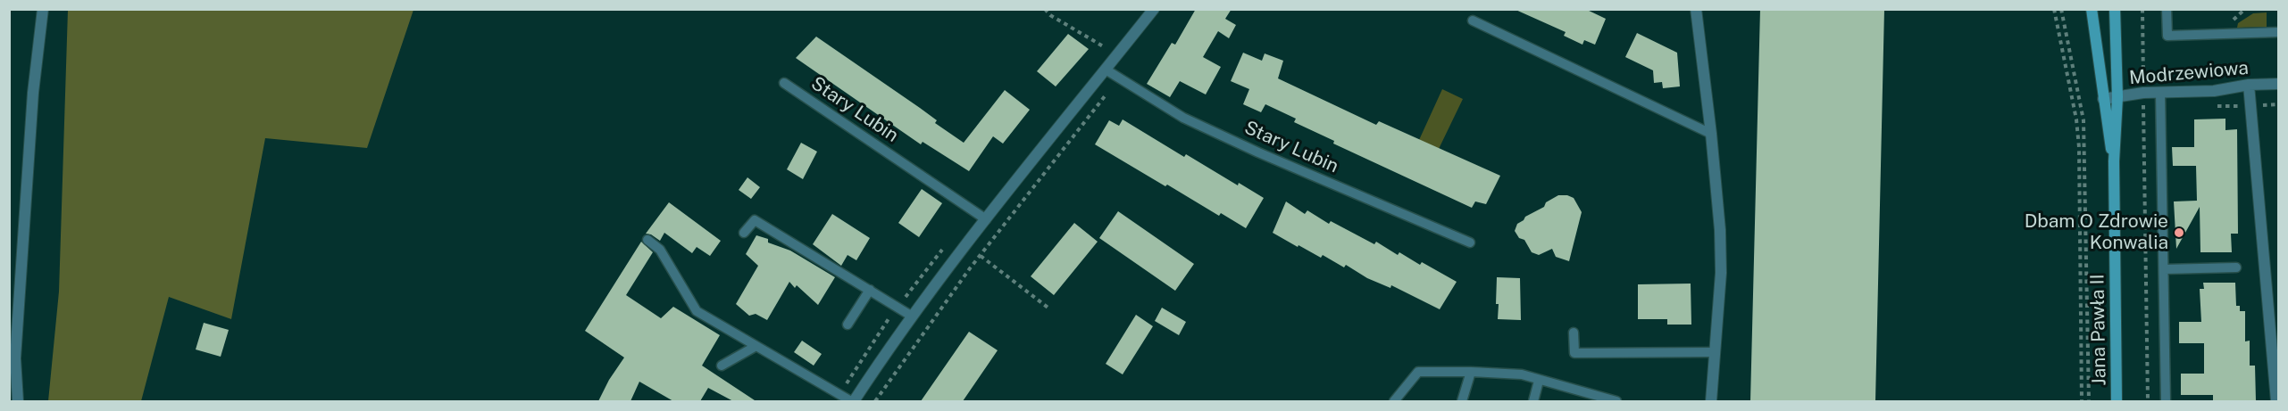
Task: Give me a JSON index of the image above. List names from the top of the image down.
{
  "streets": {
    "street": ["Modrzewiowa", "Jana Pawła II"],
    "lane": ["Stary Lubin"]
  },
  "crossings": [
    ["Modrzewiowa", "Jana Pawła II"]
  ],
  "places": ["Dbam O Zdrowie Konwalia"]
}
